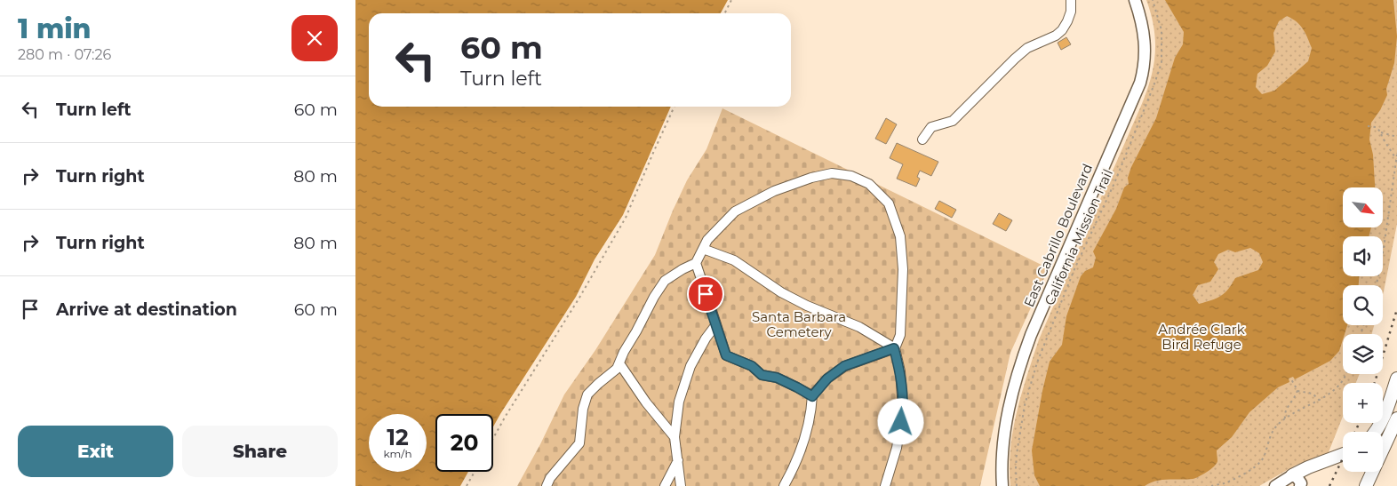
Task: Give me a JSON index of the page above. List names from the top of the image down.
{
  "streets": {
    "main road": ["East Cabrillo Boulevard"],
    "path": ["California Mission Trail"]
  },
  "parks": ["Santa Barbara Cemetery", "Andrée Clark Bird Refuge"],
  "north": "bottom right",
  "page": {
    "heading": ["1 min", "280 m · 07:26"],
    "turn": ["60 m", "Turn left"],
    "list": [
      {
        "name": "Turn left",
        "value": "60 m"
      },
      {
        "name": "Turn right",
        "value": "80 m"
      },
      {
        "name": "Turn right",
        "value": "80 m"
      },
      {
        "name": "Arrive at destination",
        "value": "60 m"
      }
    ],
    "map_buttons": ["+", "−"],
    "speed": "12 km/h",
    "limit": "20",
    "buttons": ["Exit", "Share"]
  }
}
